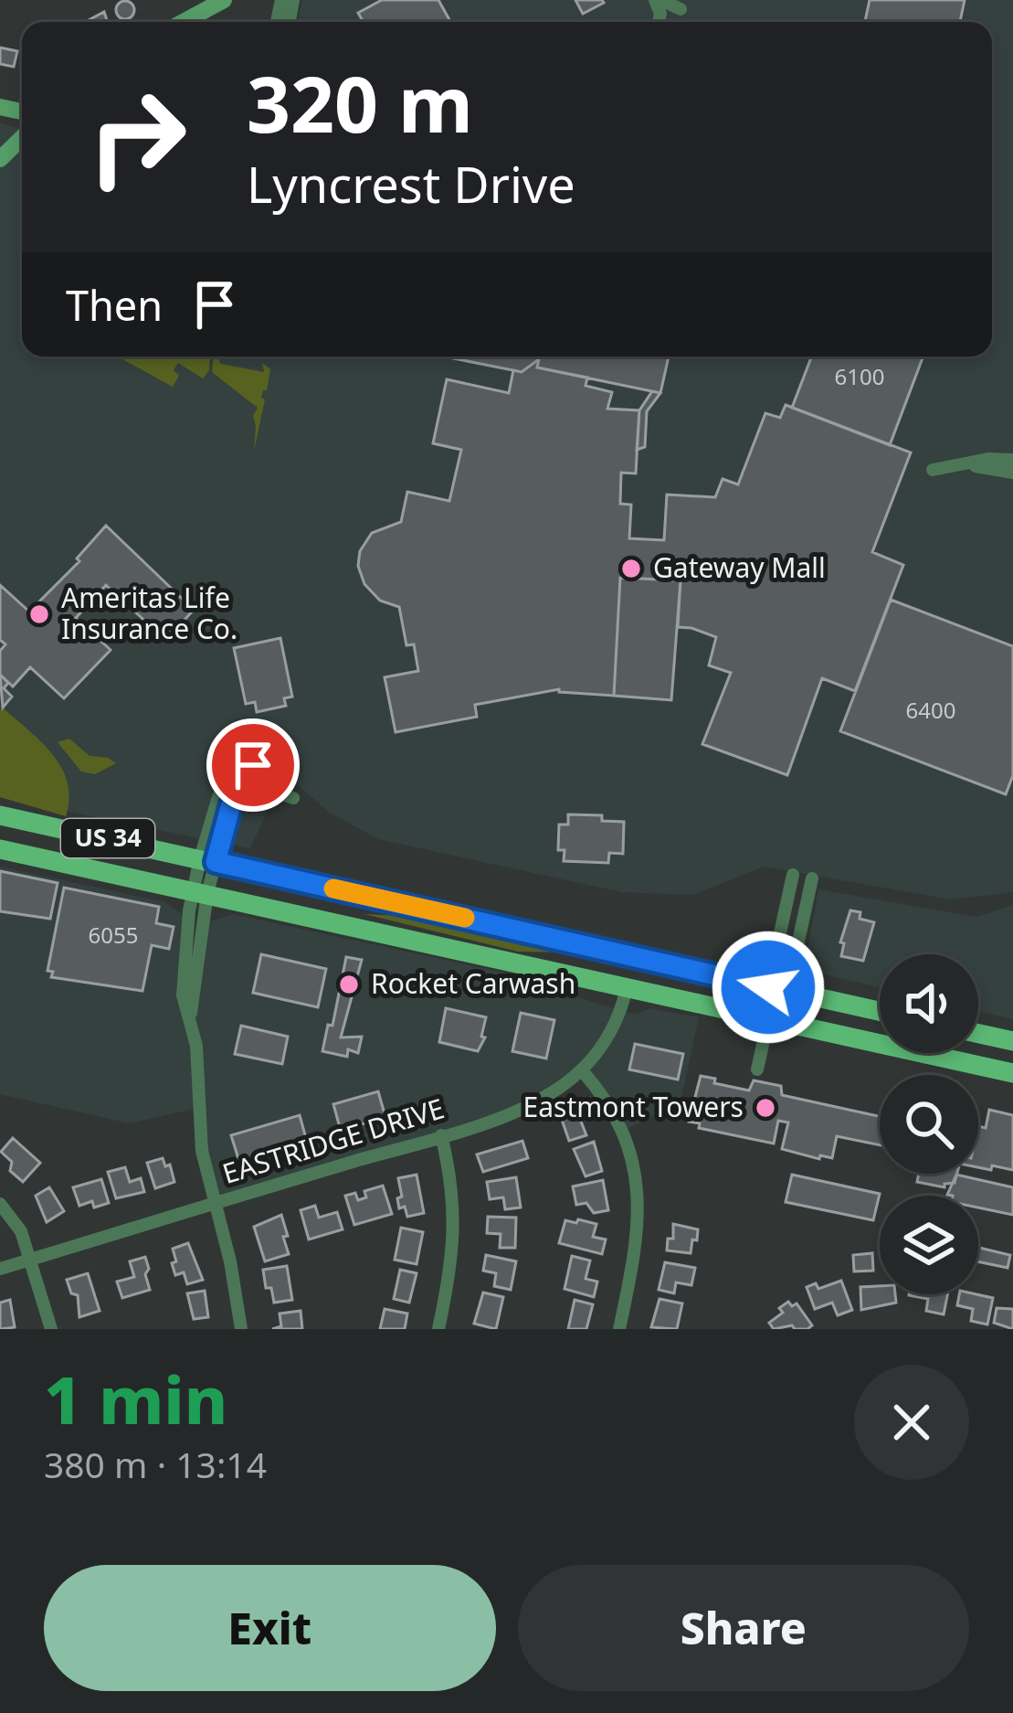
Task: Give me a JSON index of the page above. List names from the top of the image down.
{
  "streets": {
    "main road": ["US 34"],
    "street": ["EASTRIDGE DRIVE"]
  },
  "crossings": [
    ["US 34", "EASTRIDGE DRIVE"]
  ],
  "places": [
    "Gateway Mall",
    "Ameritas Life Insurance Co.",
    "Rocket Carwash",
    "Eastmont Towers"
  ],
  "house_numbers": ["6100", "6400", "6055"],
  "page": {
    "turn": ["320 m", "Lyncrest Drive"],
    "then": "Then",
    "heading": ["1 min", "380 m · 13:14"],
    "buttons": ["Exit", "Share"]
  }
}
